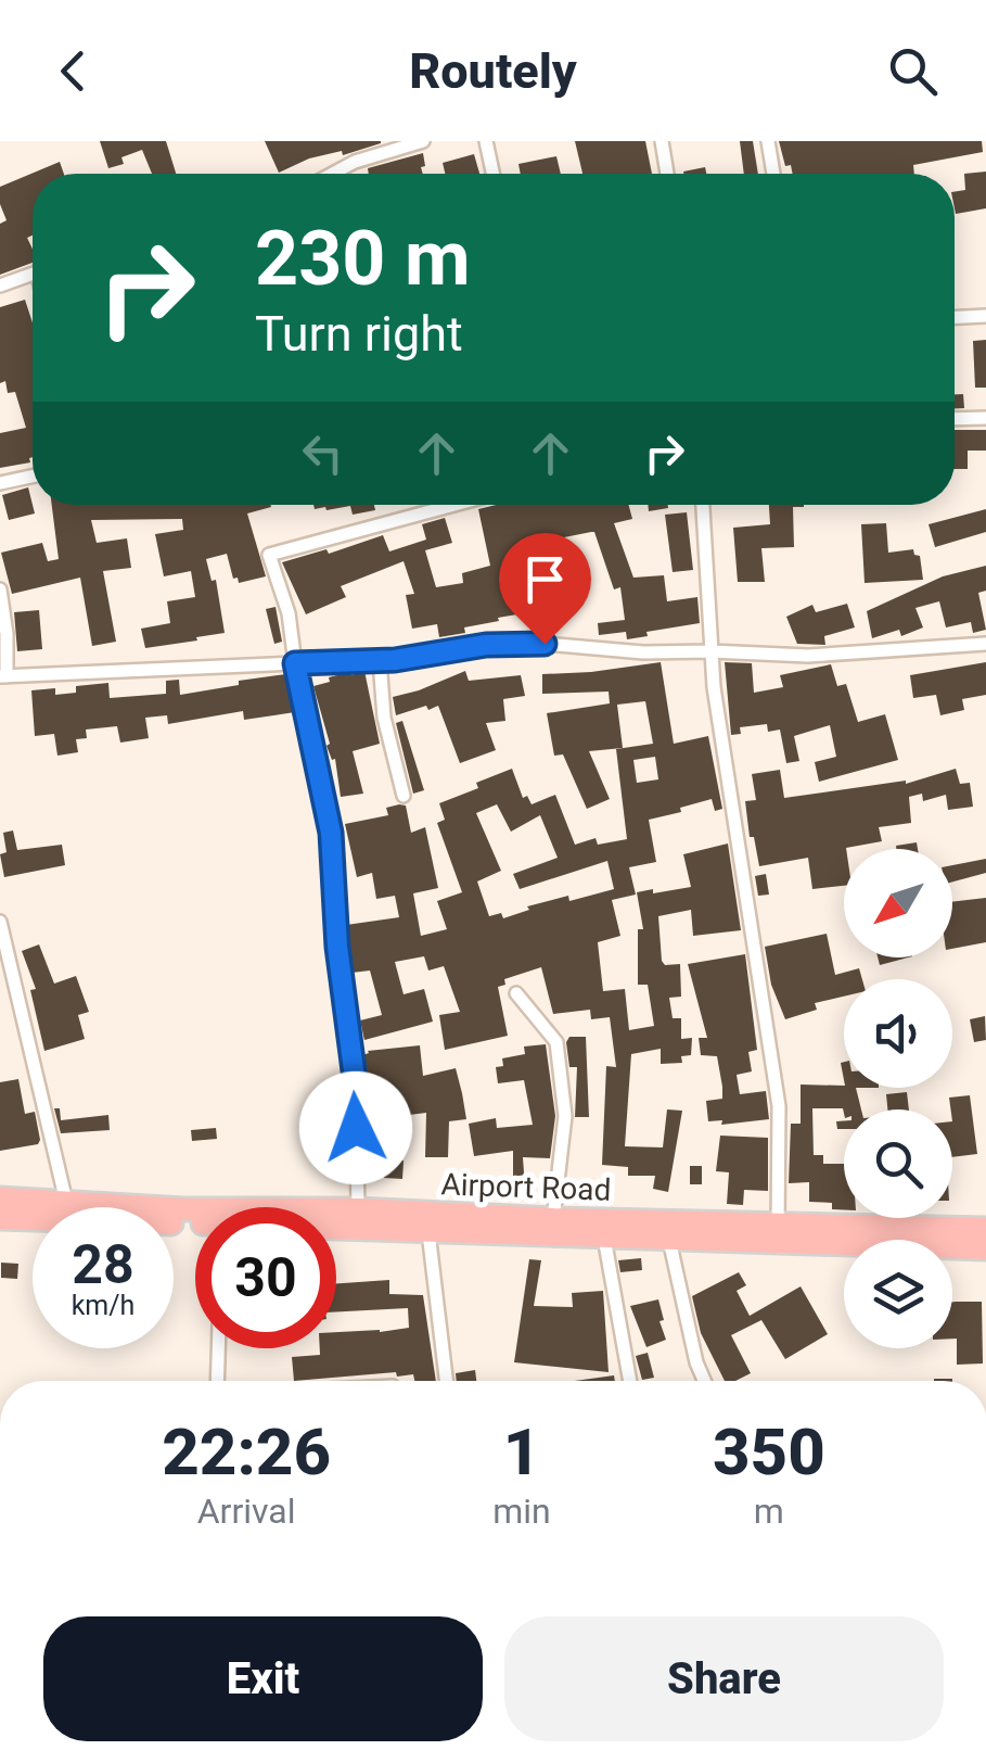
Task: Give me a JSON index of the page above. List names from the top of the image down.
{
  "streets": {
    "highway": ["Airport Road"]
  },
  "north": "bottom left",
  "page": {
    "header": "Routely",
    "turn": ["230 m", "Turn right"],
    "speed": "28 km/h",
    "limit": "30",
    "eta": [
      "22:26",
      "Arrival",
      "1",
      "min",
      "350",
      "m"
    ],
    "buttons": ["Exit", "Share"]
  }
}
